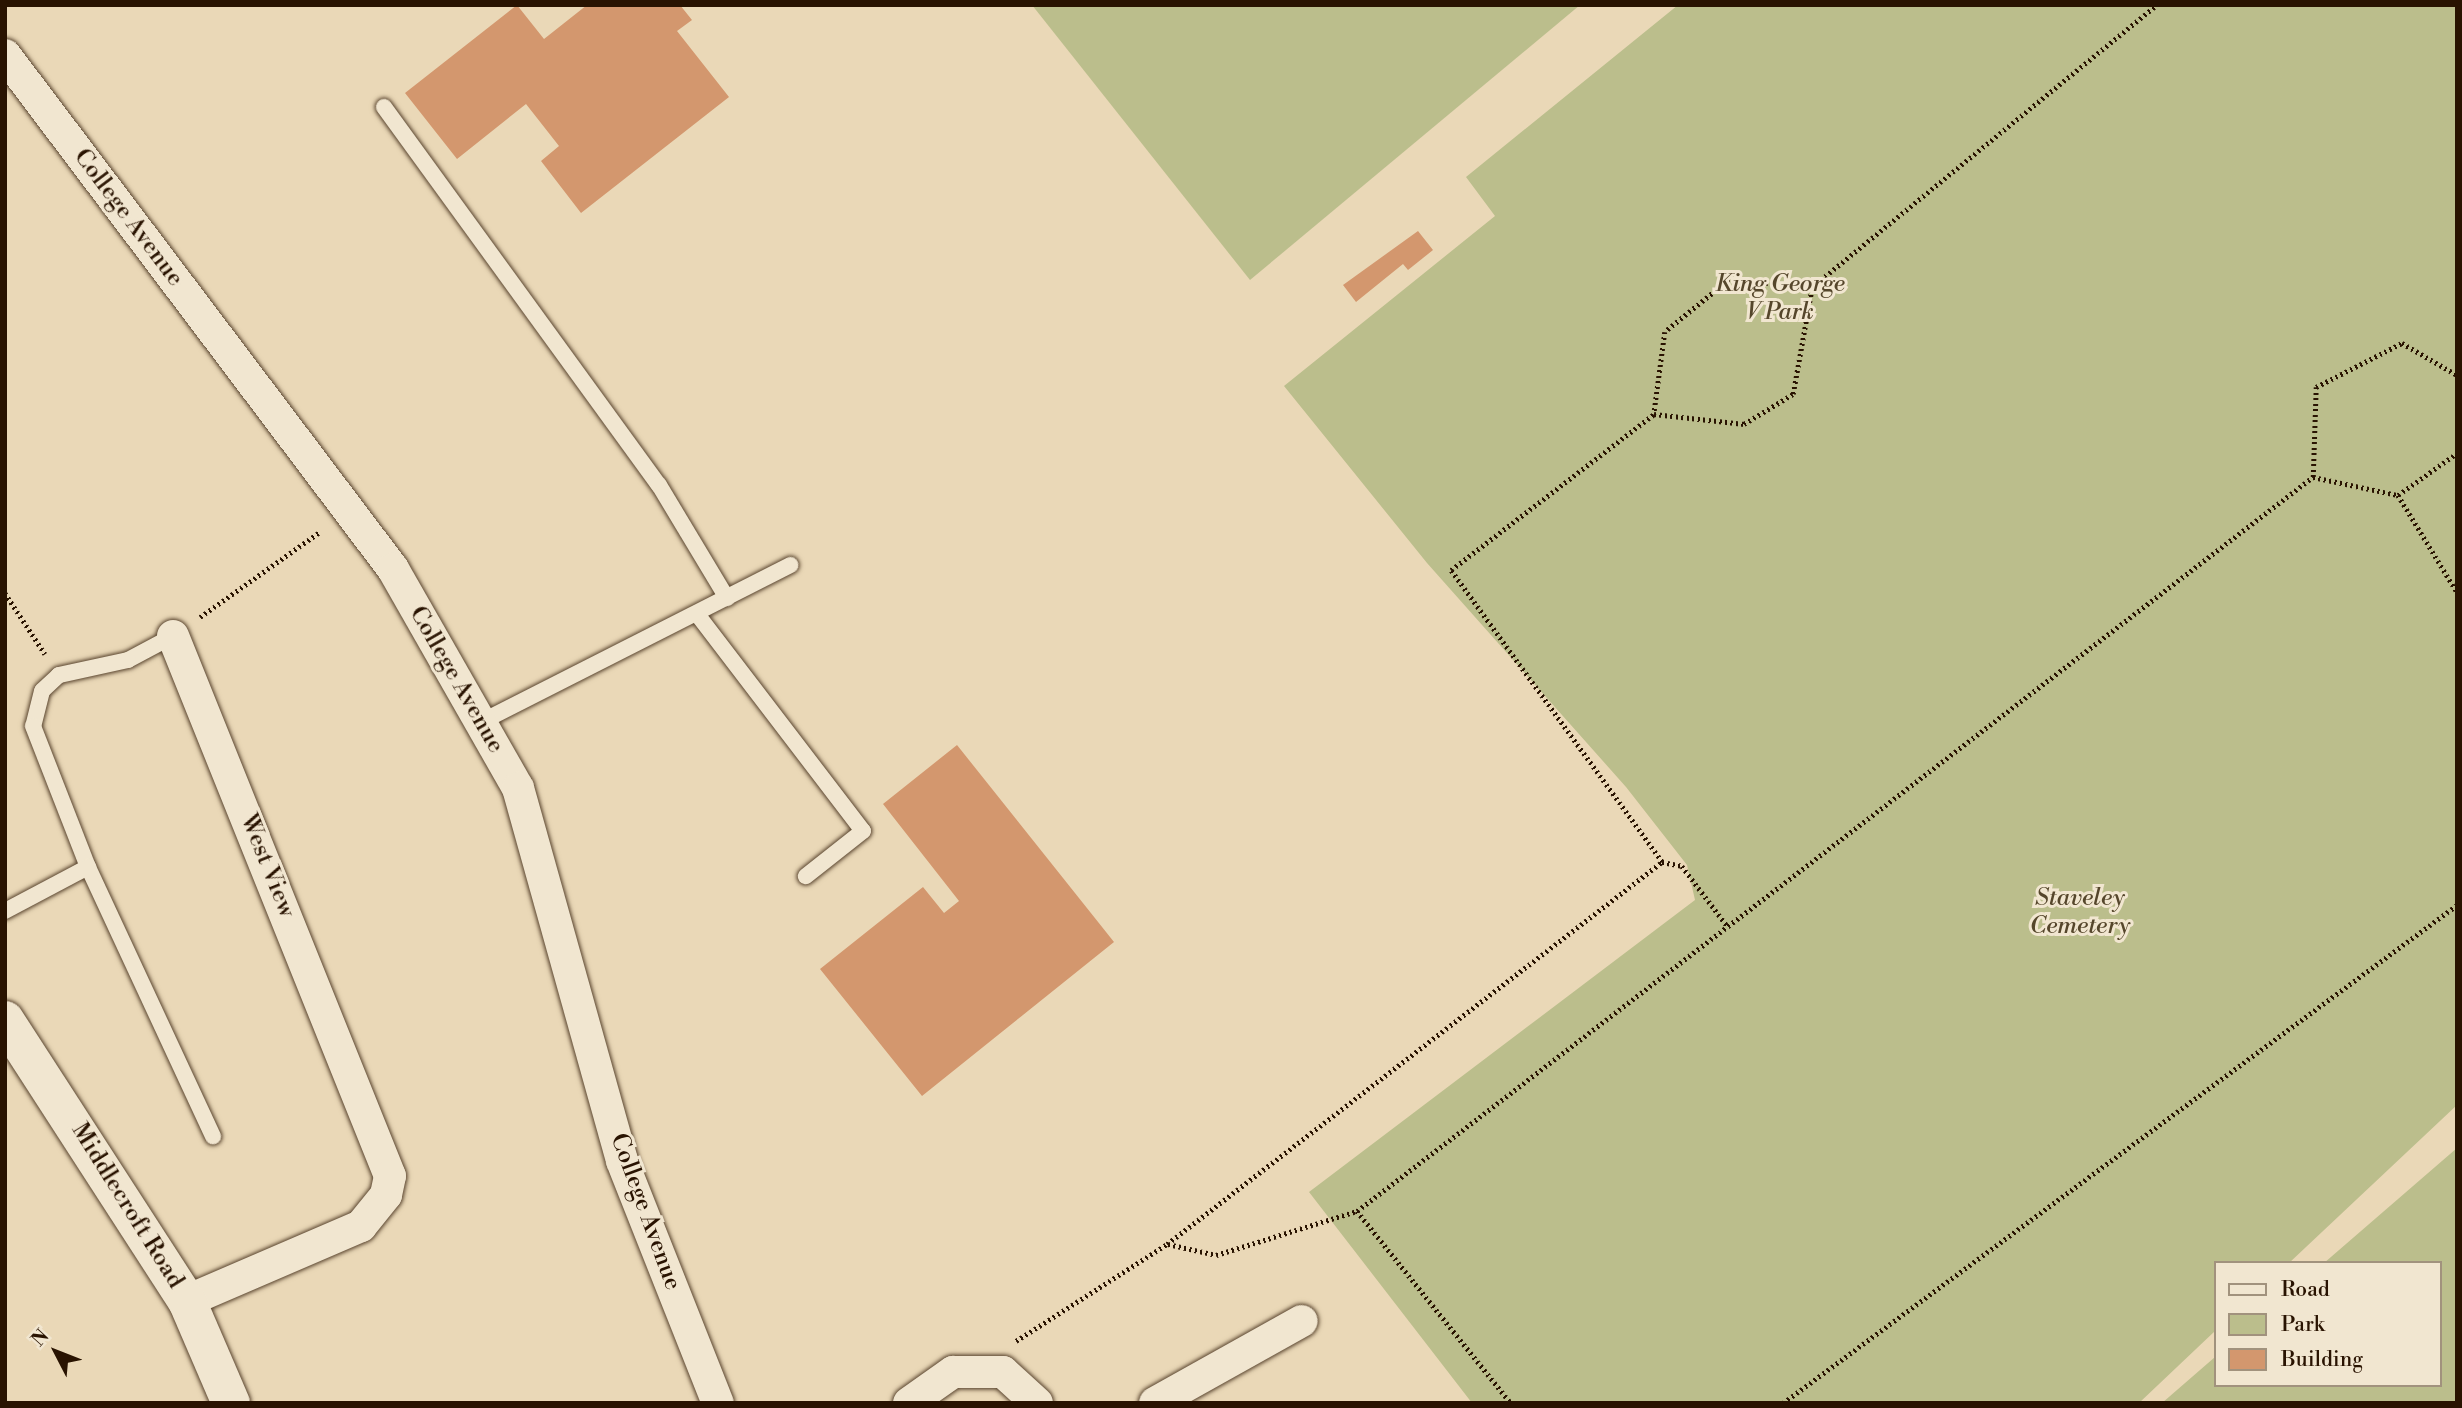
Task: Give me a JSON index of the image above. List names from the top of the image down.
{
  "streets": {
    "street": ["College Avenue", "West View", "Middlecroft Road"]
  },
  "crossings": [
    ["West View", "Middlecroft Road"]
  ],
  "parks": ["King George V Park", "Staveley Cemetery"],
  "legend": ["Road", "Park", "Building"],
  "north": "top left"
}
